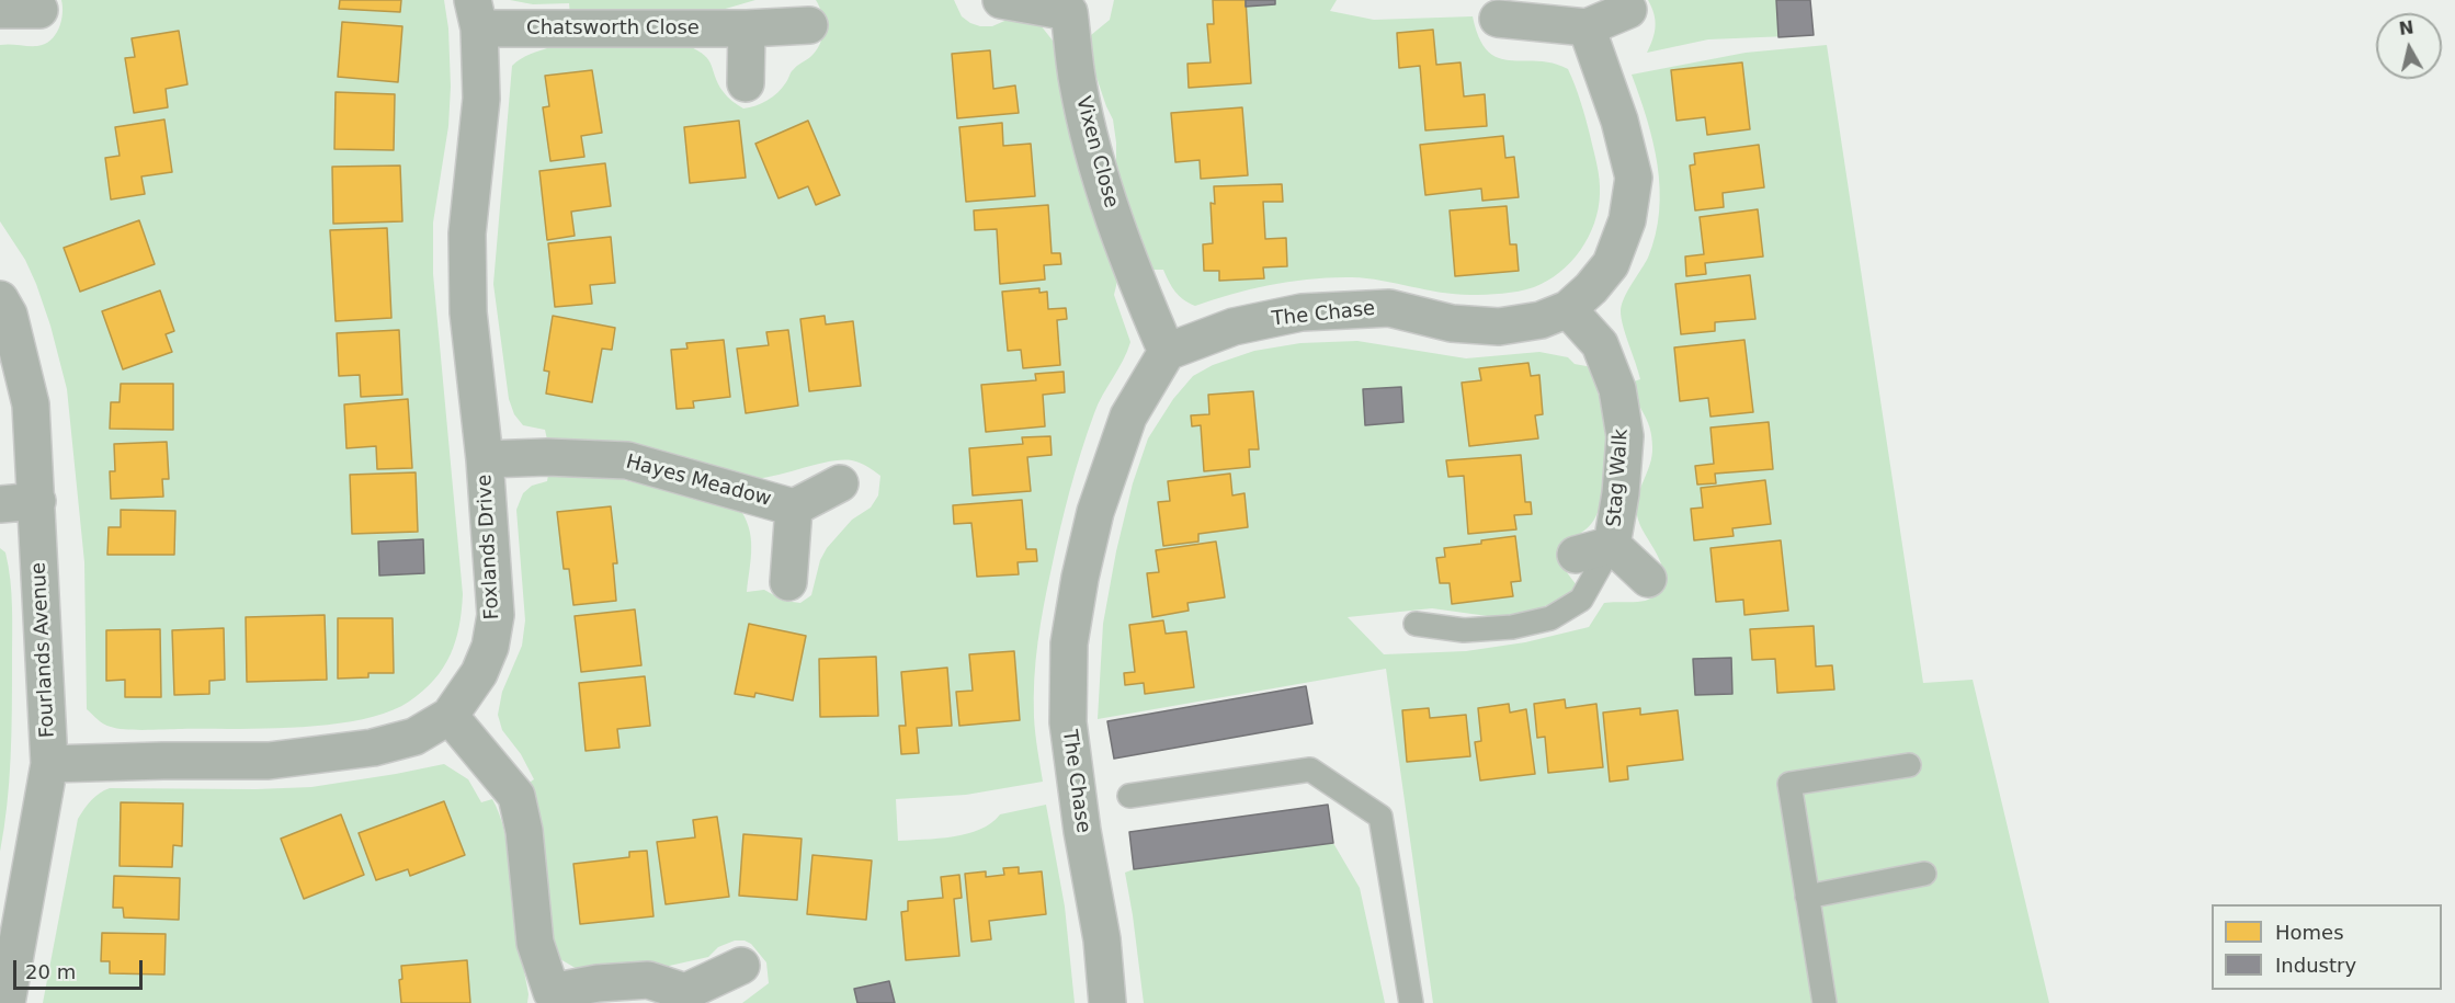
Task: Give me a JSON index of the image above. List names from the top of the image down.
{
  "streets": {
    "street": [
      "Chatsworth Close",
      "Vixen Close",
      "The Chase",
      "Stag Walk",
      "Hayes Meadow",
      "Foxlands Drive",
      "Fourlands Avenue"
    ]
  },
  "crossings": [
    ["Chatsworth Close", "Foxlands Drive"],
    ["Vixen Close", "The Chase"],
    ["The Chase", "Stag Walk"],
    ["Hayes Meadow", "Foxlands Drive"],
    ["Foxlands Drive", "Fourlands Avenue"]
  ],
  "legend": ["Homes", "Industry"],
  "scale_bar": "20 m",
  "north": "top"
}
